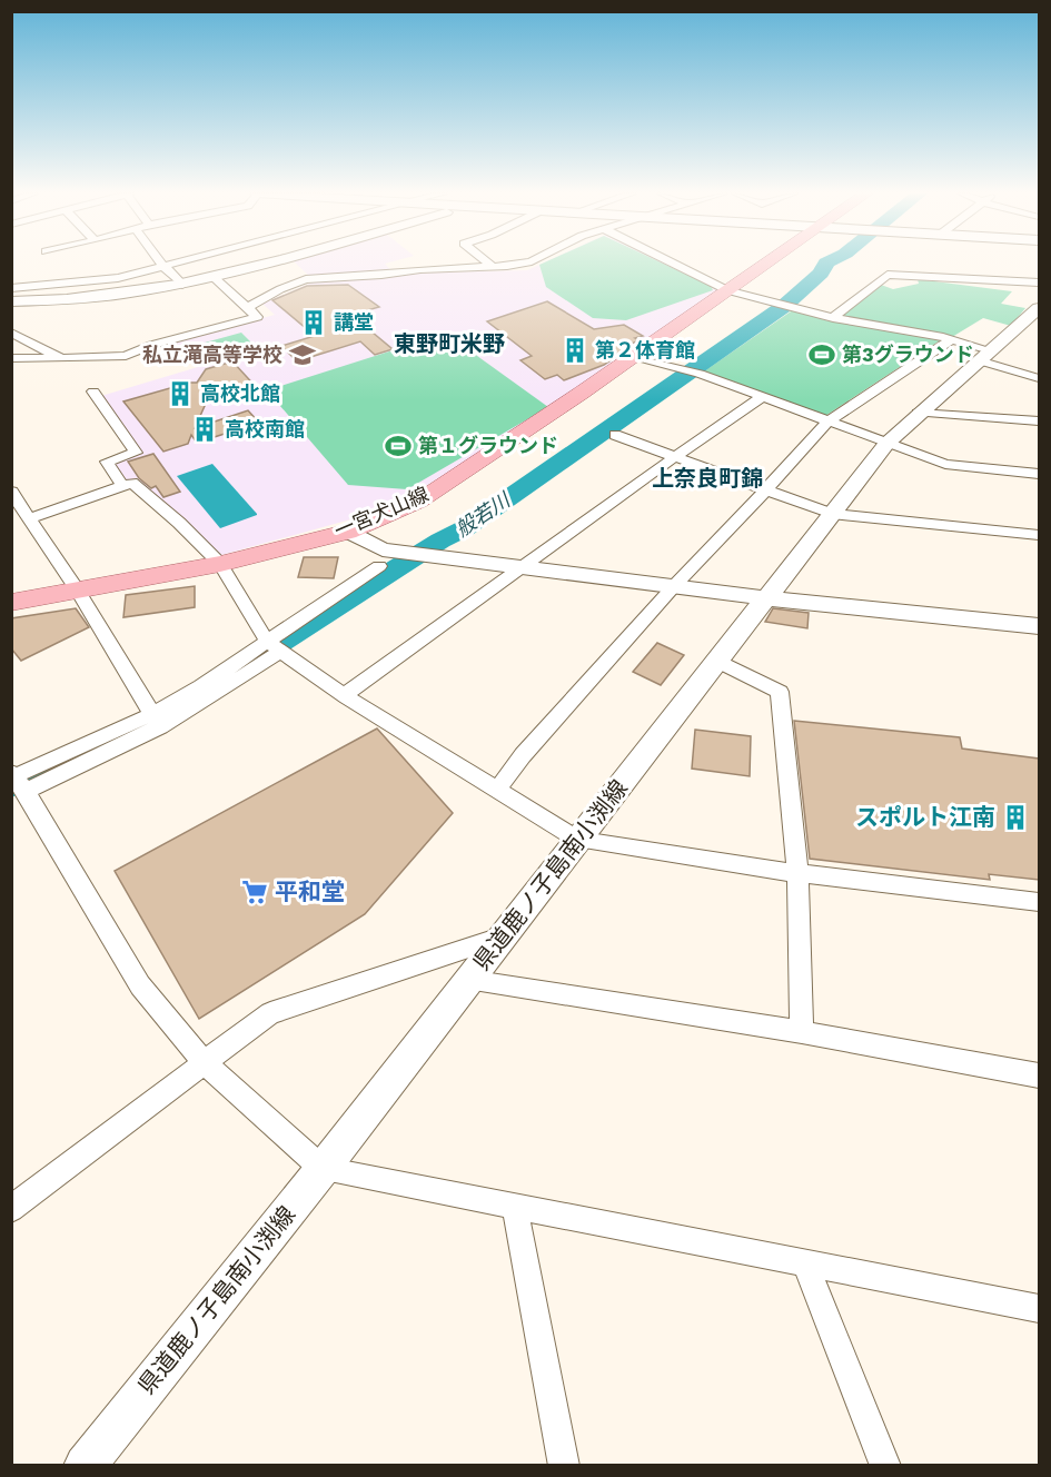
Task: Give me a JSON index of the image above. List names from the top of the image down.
{
  "streets": {
    "main road": ["一宮犬山線"],
    "street": ["県道鹿ノ子島南小渕線"]
  },
  "districts": ["東野町米野", "上奈良町錦"],
  "water": ["般若川"],
  "places": {
    "building": [
      "講堂",
      "第２体育館",
      "高校北館",
      "高校南館",
      "スポルト江南"
    ],
    "school or university": ["私立滝高等学校"],
    "sports": ["第3グラウンド", "第１グラウンド"],
    "supermarket": ["平和堂"]
  }
}
